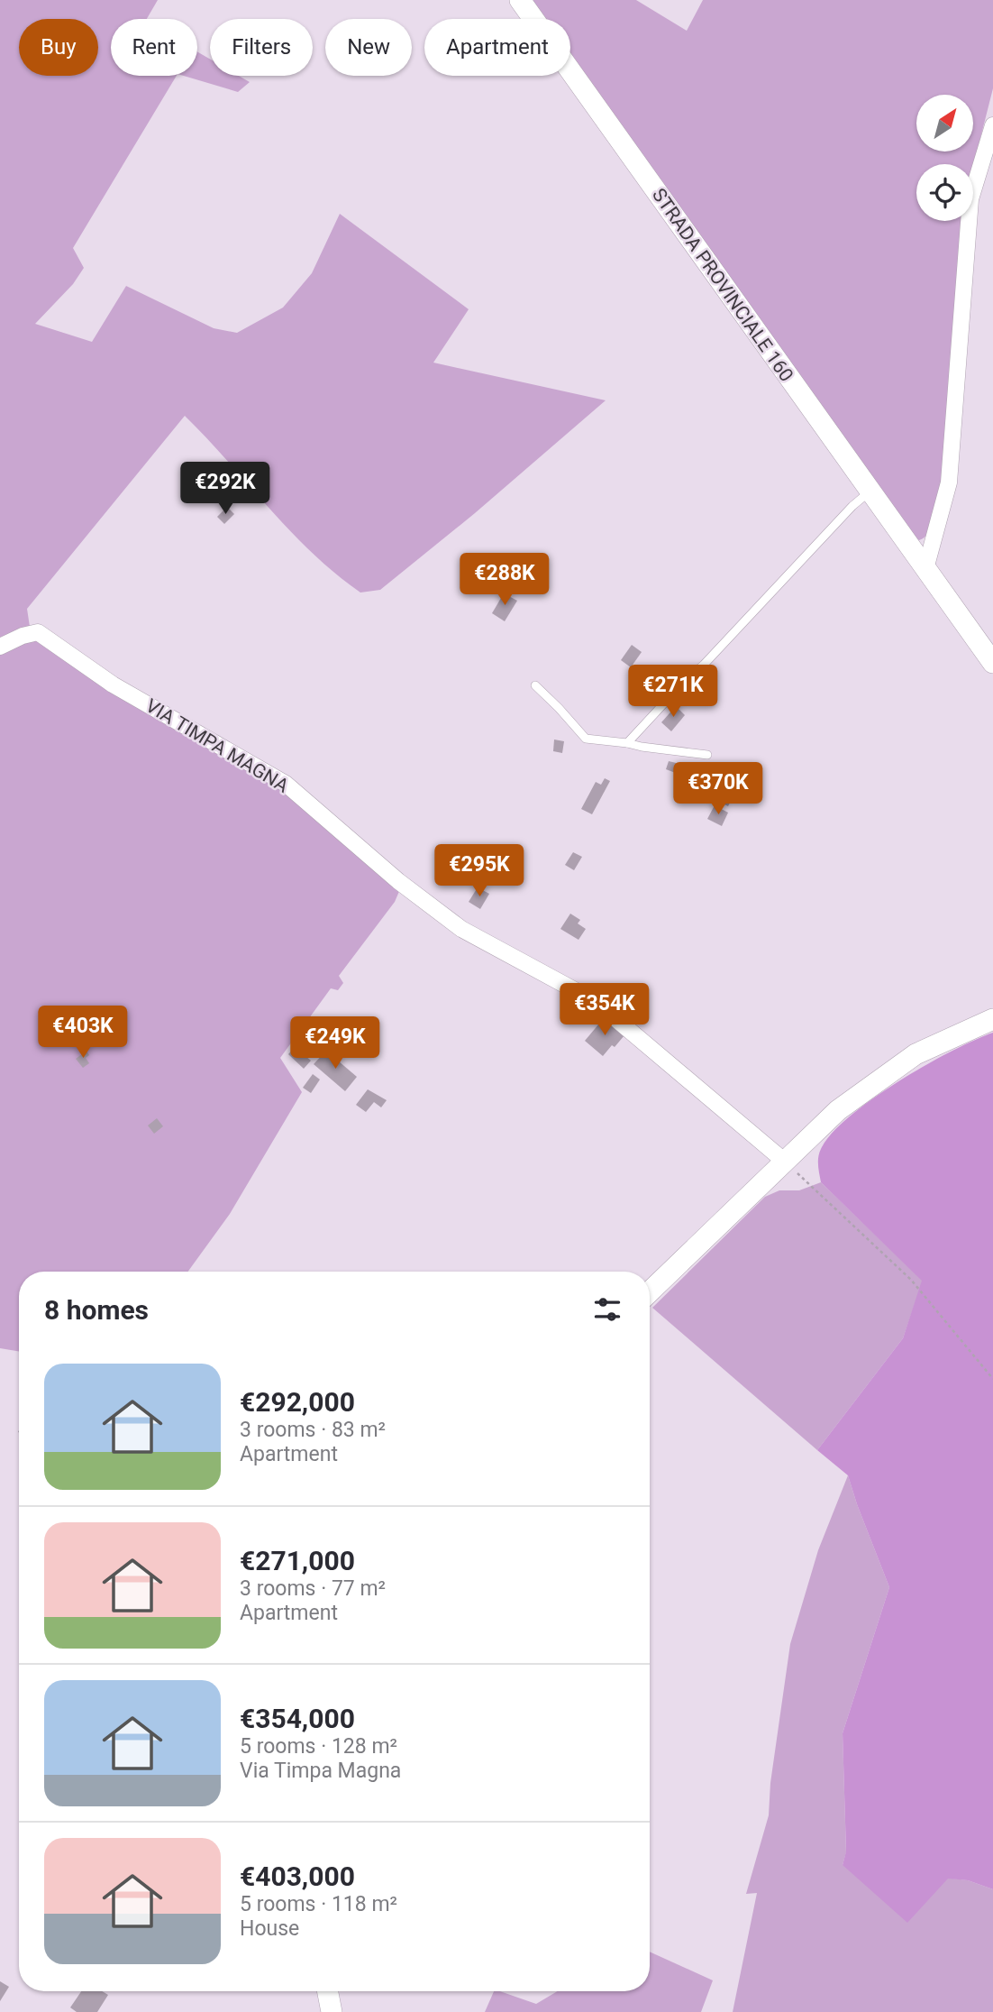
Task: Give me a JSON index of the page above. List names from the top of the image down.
{
  "streets": {
    "street": ["STRADA PROVINCIALE 160", "VIA TIMPA MAGNA"]
  },
  "north": "top right",
  "page": {
    "chip": [
      "Buy",
      "Rent",
      "Filters",
      "New",
      "Apartment"
    ],
    "price": [
      "€292K",
      "€288K",
      "€271K",
      "€370K",
      "€295K",
      "€354K",
      "€403K",
      "€249K"
    ],
    "heading": "8 homes",
    "list": [
      {
        "name": "€292,000",
        "note": "3 rooms · 83 m² · Apartment"
      },
      {
        "name": "€271,000",
        "note": "3 rooms · 77 m² · Apartment"
      },
      {
        "name": "€354,000",
        "note": "5 rooms · 128 m² · Via Timpa Magna"
      },
      {
        "name": "€403,000",
        "note": "5 rooms · 118 m² · House"
      }
    ]
  }
}
